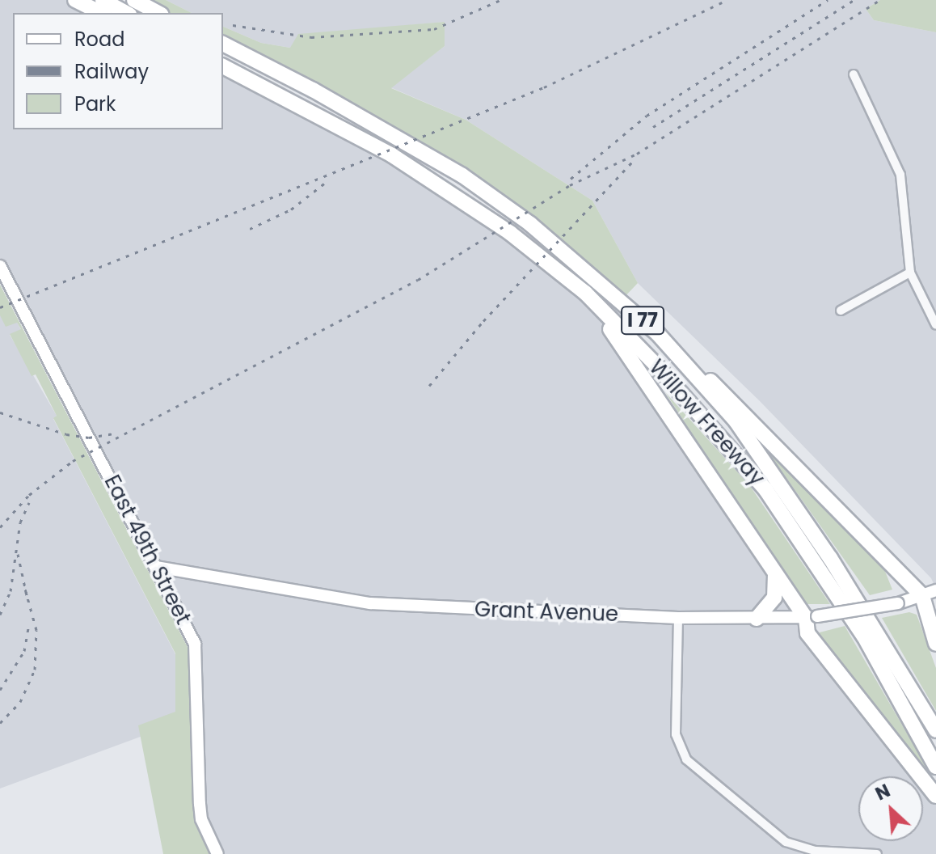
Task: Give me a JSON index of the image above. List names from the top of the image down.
{
  "streets": {
    "highway": ["I 77", "Willow Freeway"],
    "street": ["East 49th Street", "Grant Avenue"]
  },
  "crossings": [
    ["East 49th Street", "Grant Avenue"]
  ],
  "legend": ["Road", "Railway", "Park"],
  "north": "top left"
}
